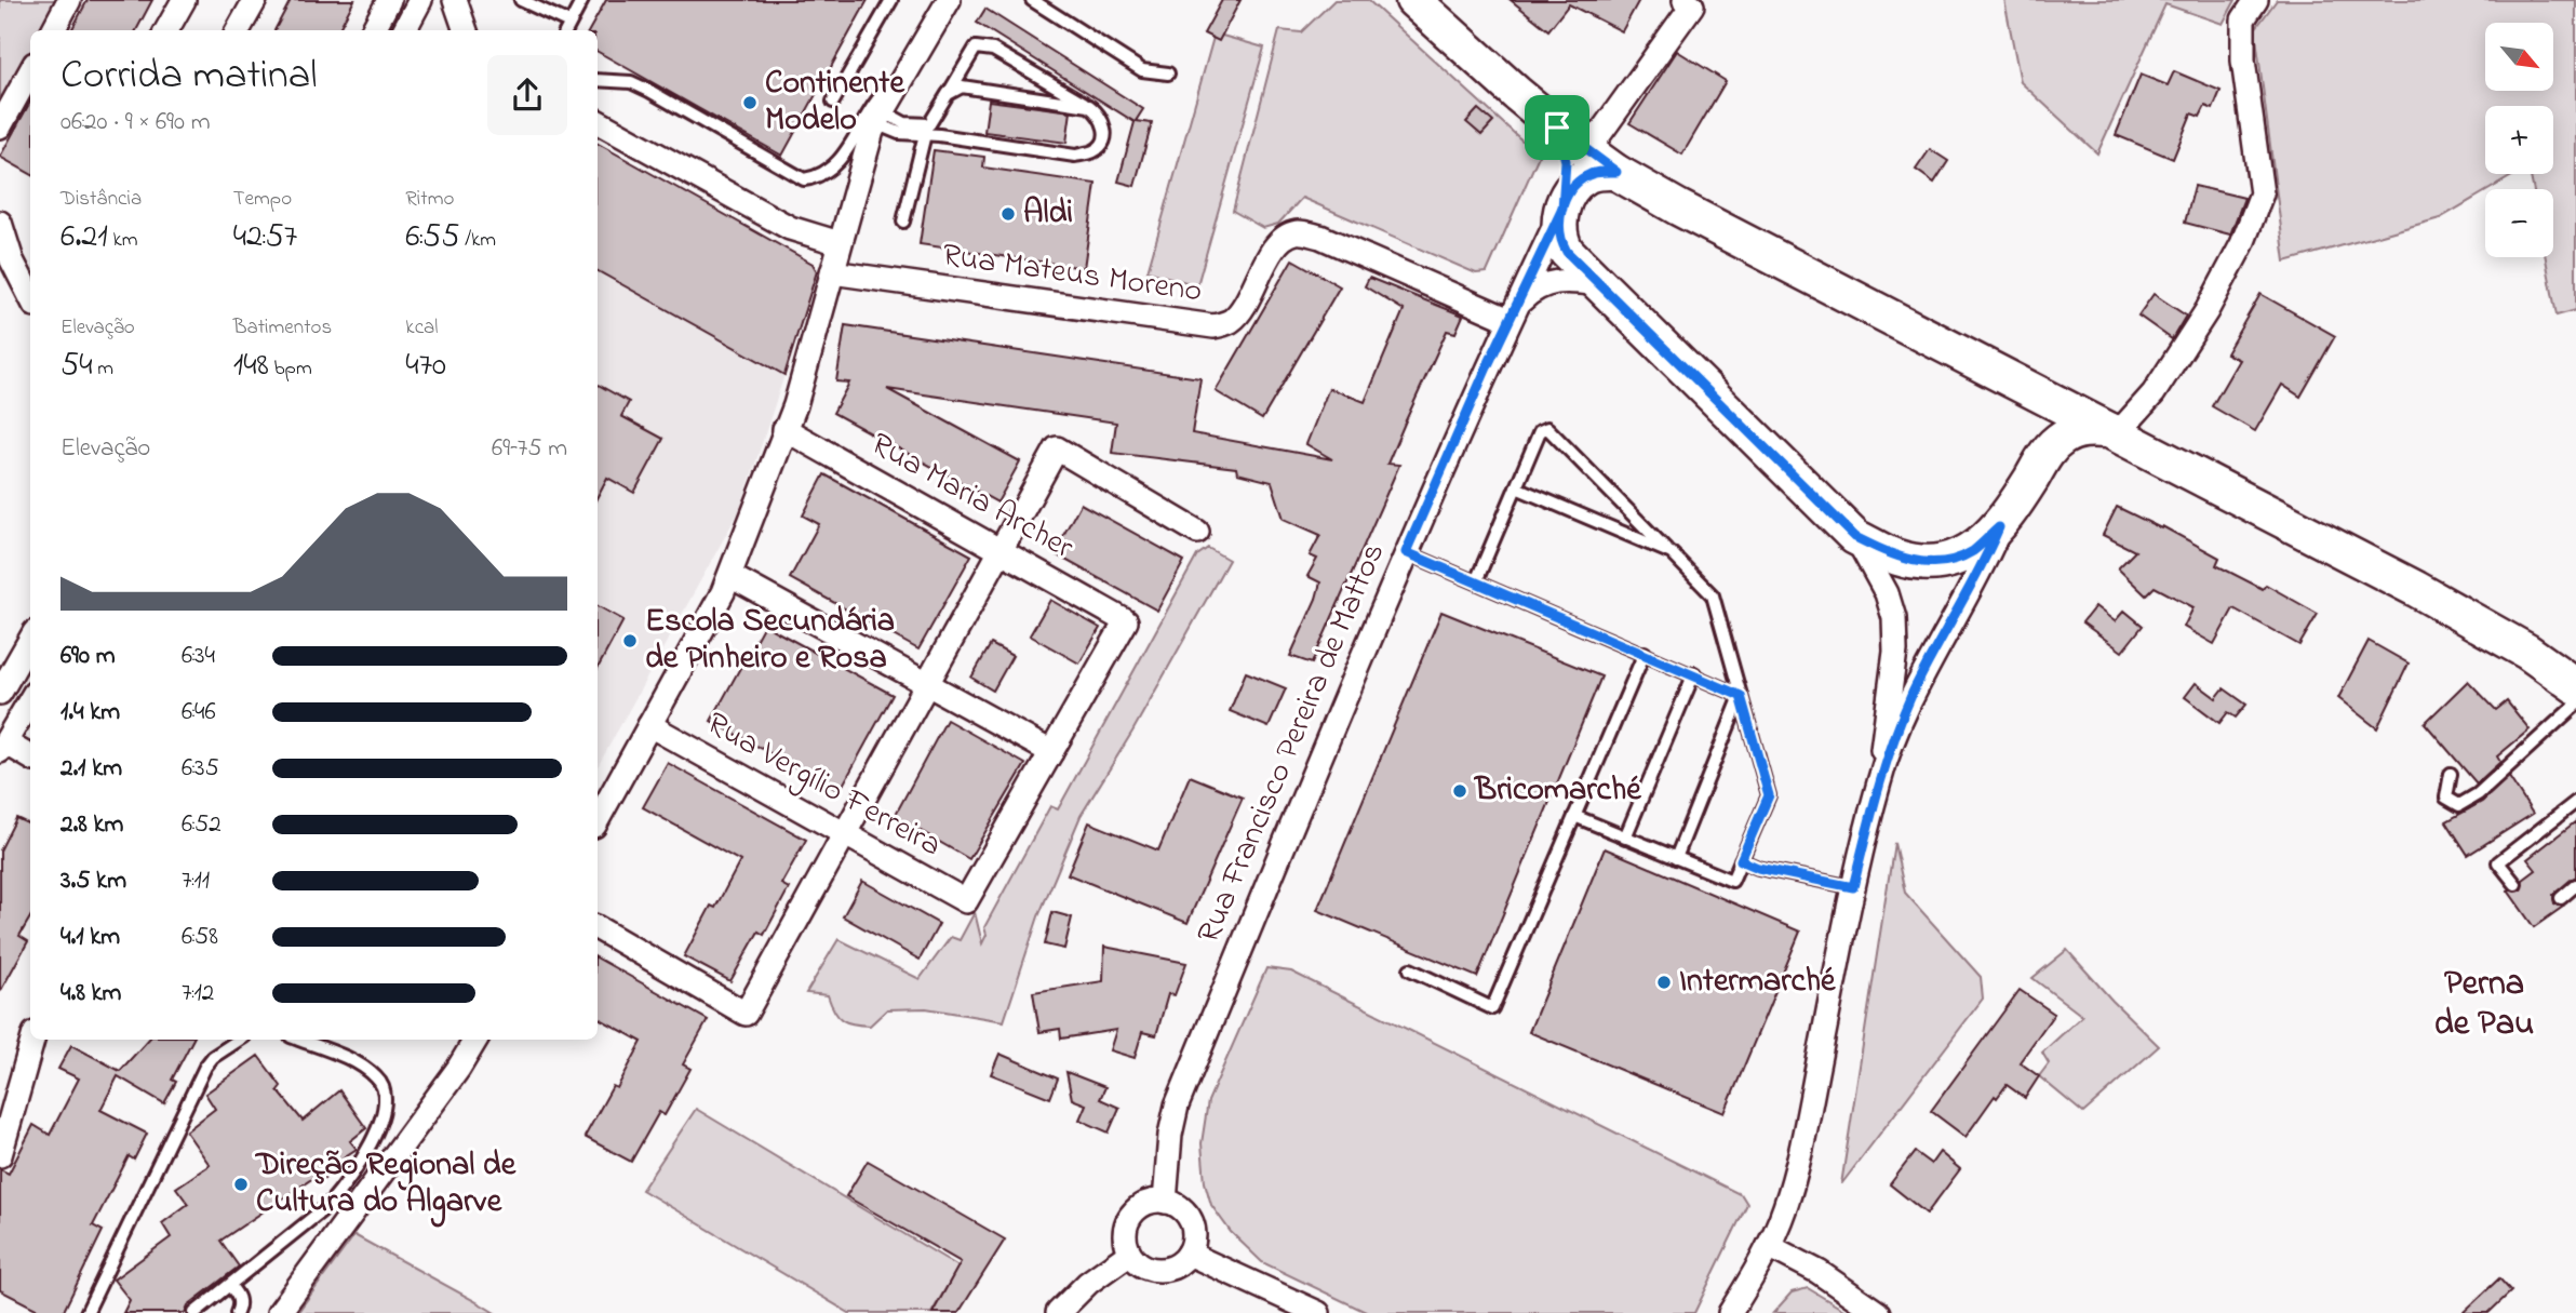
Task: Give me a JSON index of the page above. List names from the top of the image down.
{
  "streets": {
    "street": [
      "Rua Mateus Moreno",
      "Rua Maria Archer",
      "Rua Francisco Pereira de Mattos",
      "Rua Vergílio Ferreira"
    ]
  },
  "crossings": [
    ["Rua Mateus Moreno", "Rua Francisco Pereira de Mattos"],
    ["Rua Maria Archer", "Rua Vergílio Ferreira"]
  ],
  "districts": ["Perna de Pau"],
  "places": [
    "Continente Modelo",
    "Aldi",
    "Escola Secundária de Pinheiro e Rosa",
    "Bricomarché",
    "Intermarché",
    "Direção Regional de Cultura do Algarve"
  ],
  "north": "bottom right",
  "page": {
    "map_buttons": ["+", "−"],
    "heading": ["Corrida matinal", "06:20 · 9 × 690 m"],
    "stats": [
      ["Distância", "6.21 km"],
      ["Tempo", "42:57"],
      ["Ritmo", "6:55 /km"],
      ["Elevação", "54 m"],
      ["Batimentos", "148 bpm"],
      ["kcal", "470"]
    ],
    "chart": ["Elevação", "69–75 m"],
    "list": [
      {
        "name": "690 m",
        "note": "6:34"
      },
      {
        "name": "1.4 km",
        "note": "6:46"
      },
      {
        "name": "2.1 km",
        "note": "6:35"
      },
      {
        "name": "2.8 km",
        "note": "6:52"
      },
      {
        "name": "3.5 km",
        "note": "7:11"
      },
      {
        "name": "4.1 km",
        "note": "6:58"
      },
      {
        "name": "4.8 km",
        "note": "7:12"
      }
    ]
  }
}
